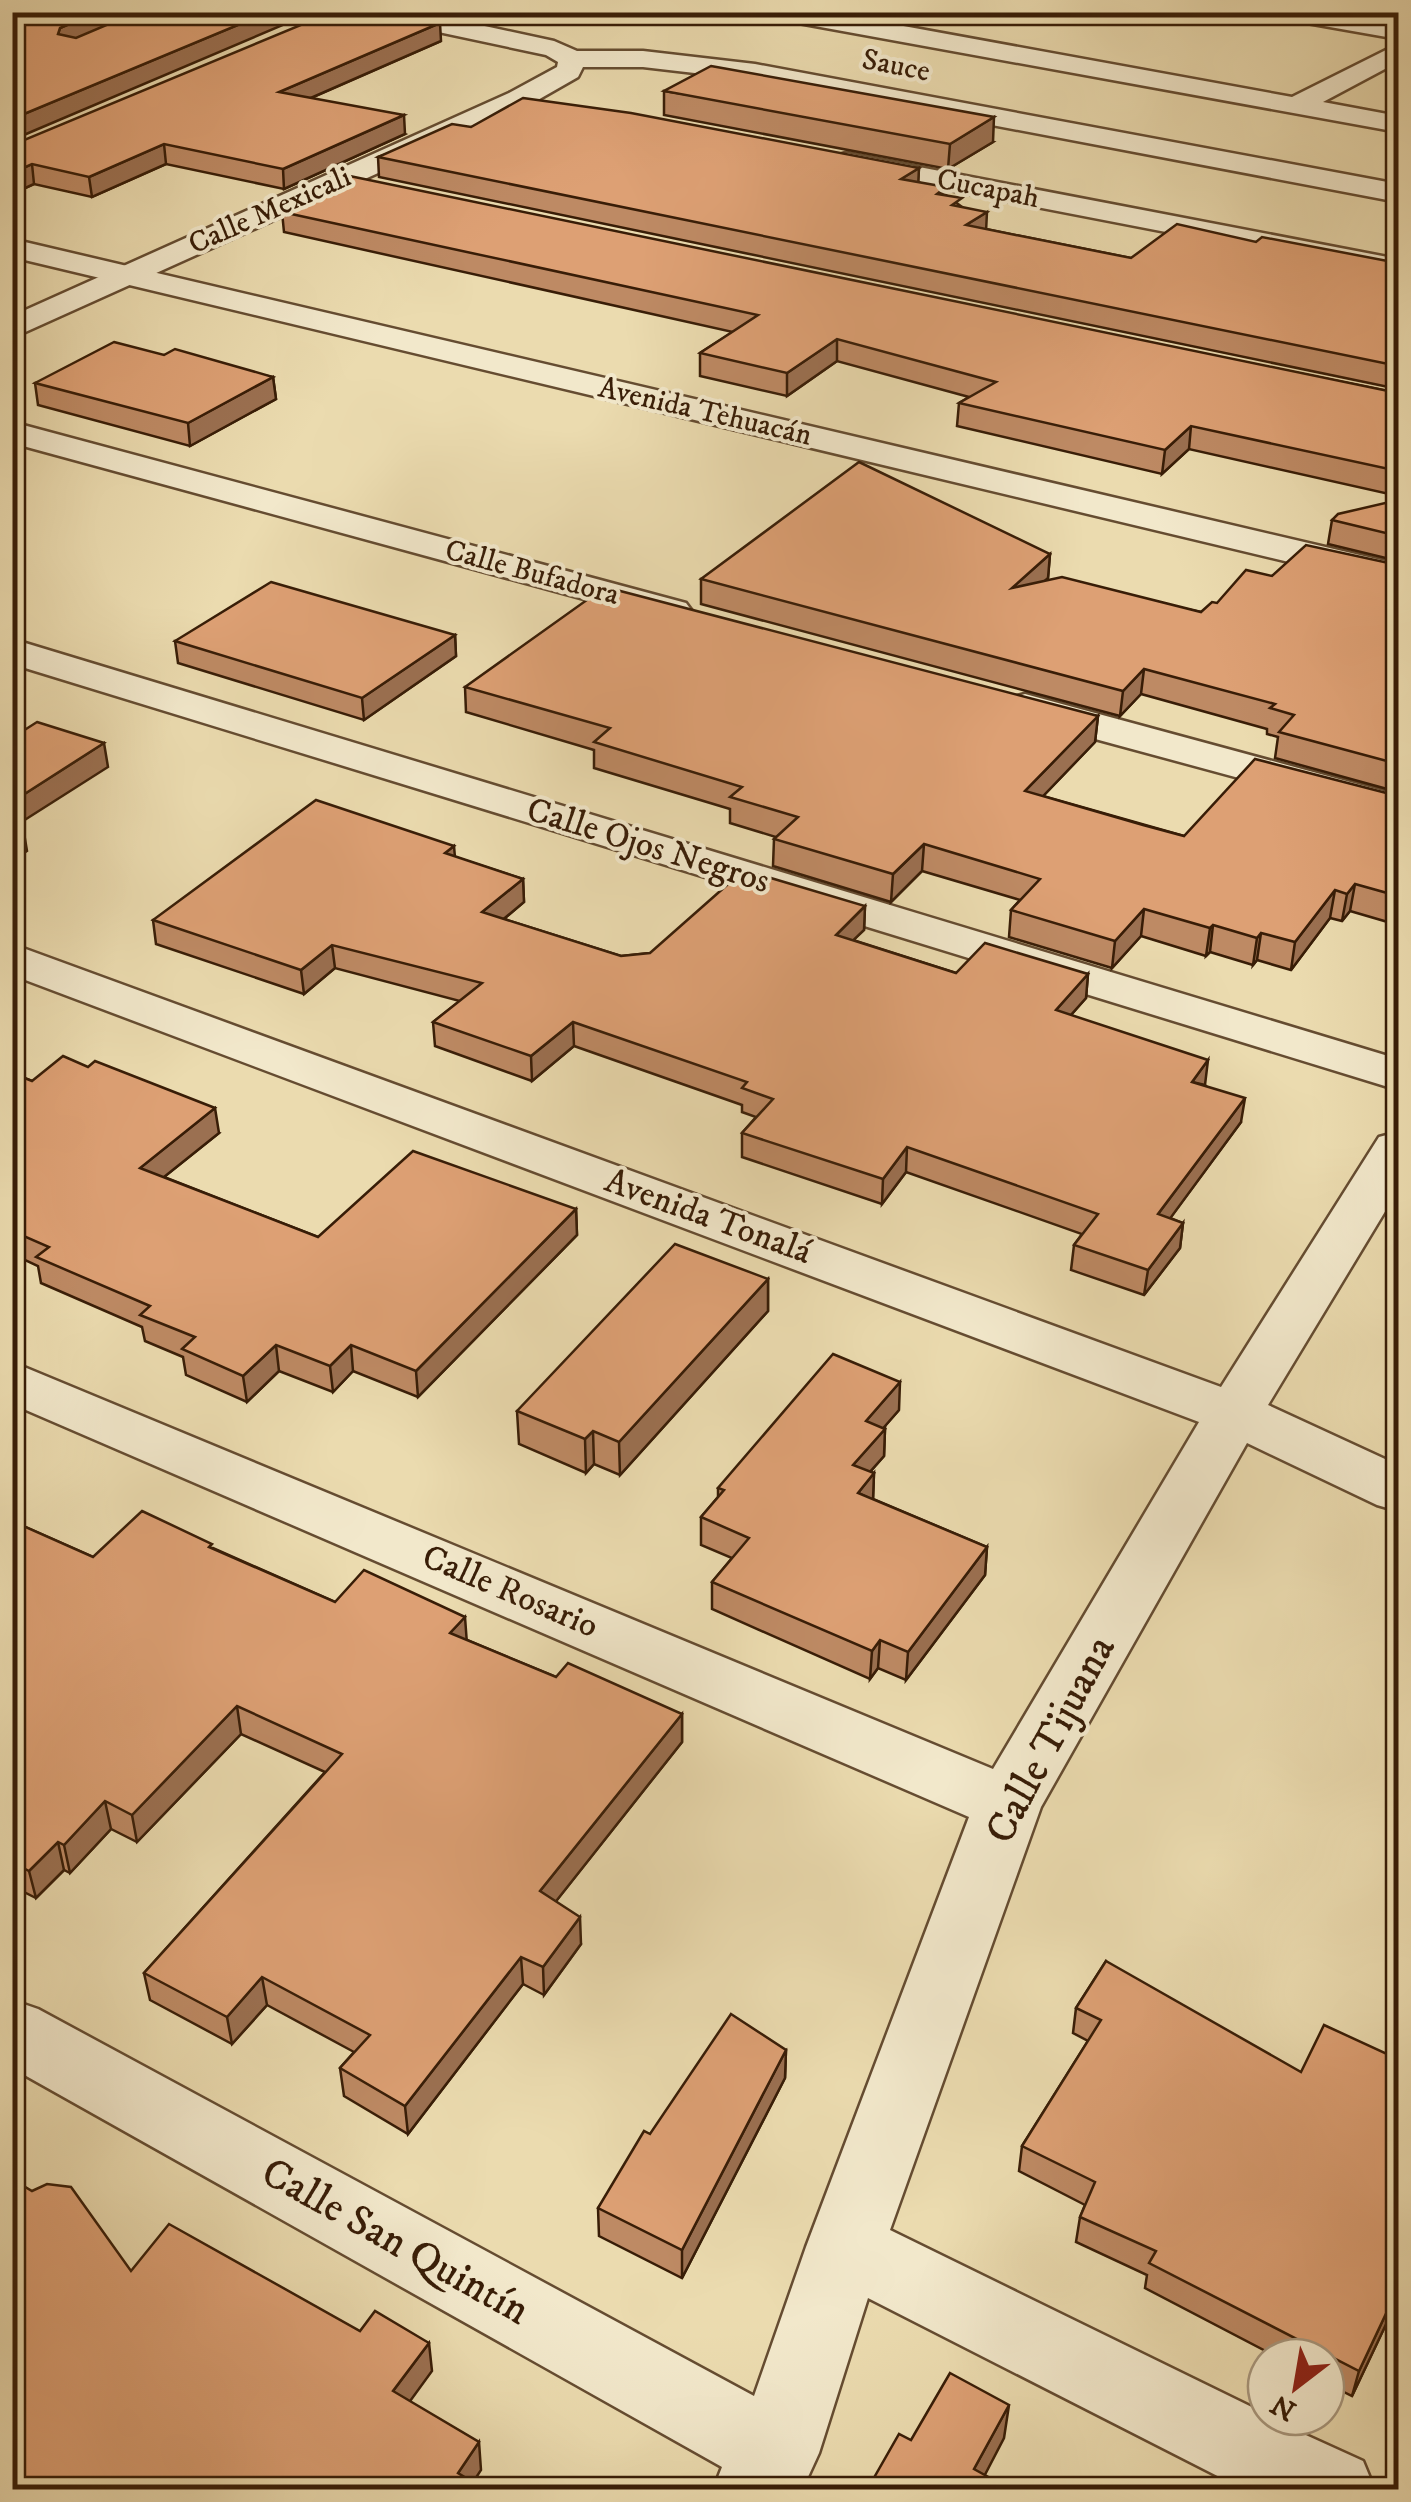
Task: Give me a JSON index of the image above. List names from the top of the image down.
{
  "streets": {
    "street": [
      "Sauce",
      "Cucapah",
      "Calle Mexicali",
      "Avenida Tehuacán",
      "Calle Bufadora",
      "Calle Ojos Negros",
      "Avenida Tonalá",
      "Calle Rosario",
      "Calle Tijuana",
      "Calle San Quintín"
    ]
  },
  "crossings": [
    ["Sauce", "Calle Mexicali"],
    ["Calle Mexicali", "Avenida Tehuacán"],
    ["Avenida Tonalá", "Calle Tijuana"],
    ["Calle Rosario", "Calle Tijuana"],
    ["Calle Tijuana", "Calle San Quintín"]
  ],
  "north": "bottom left"
}
